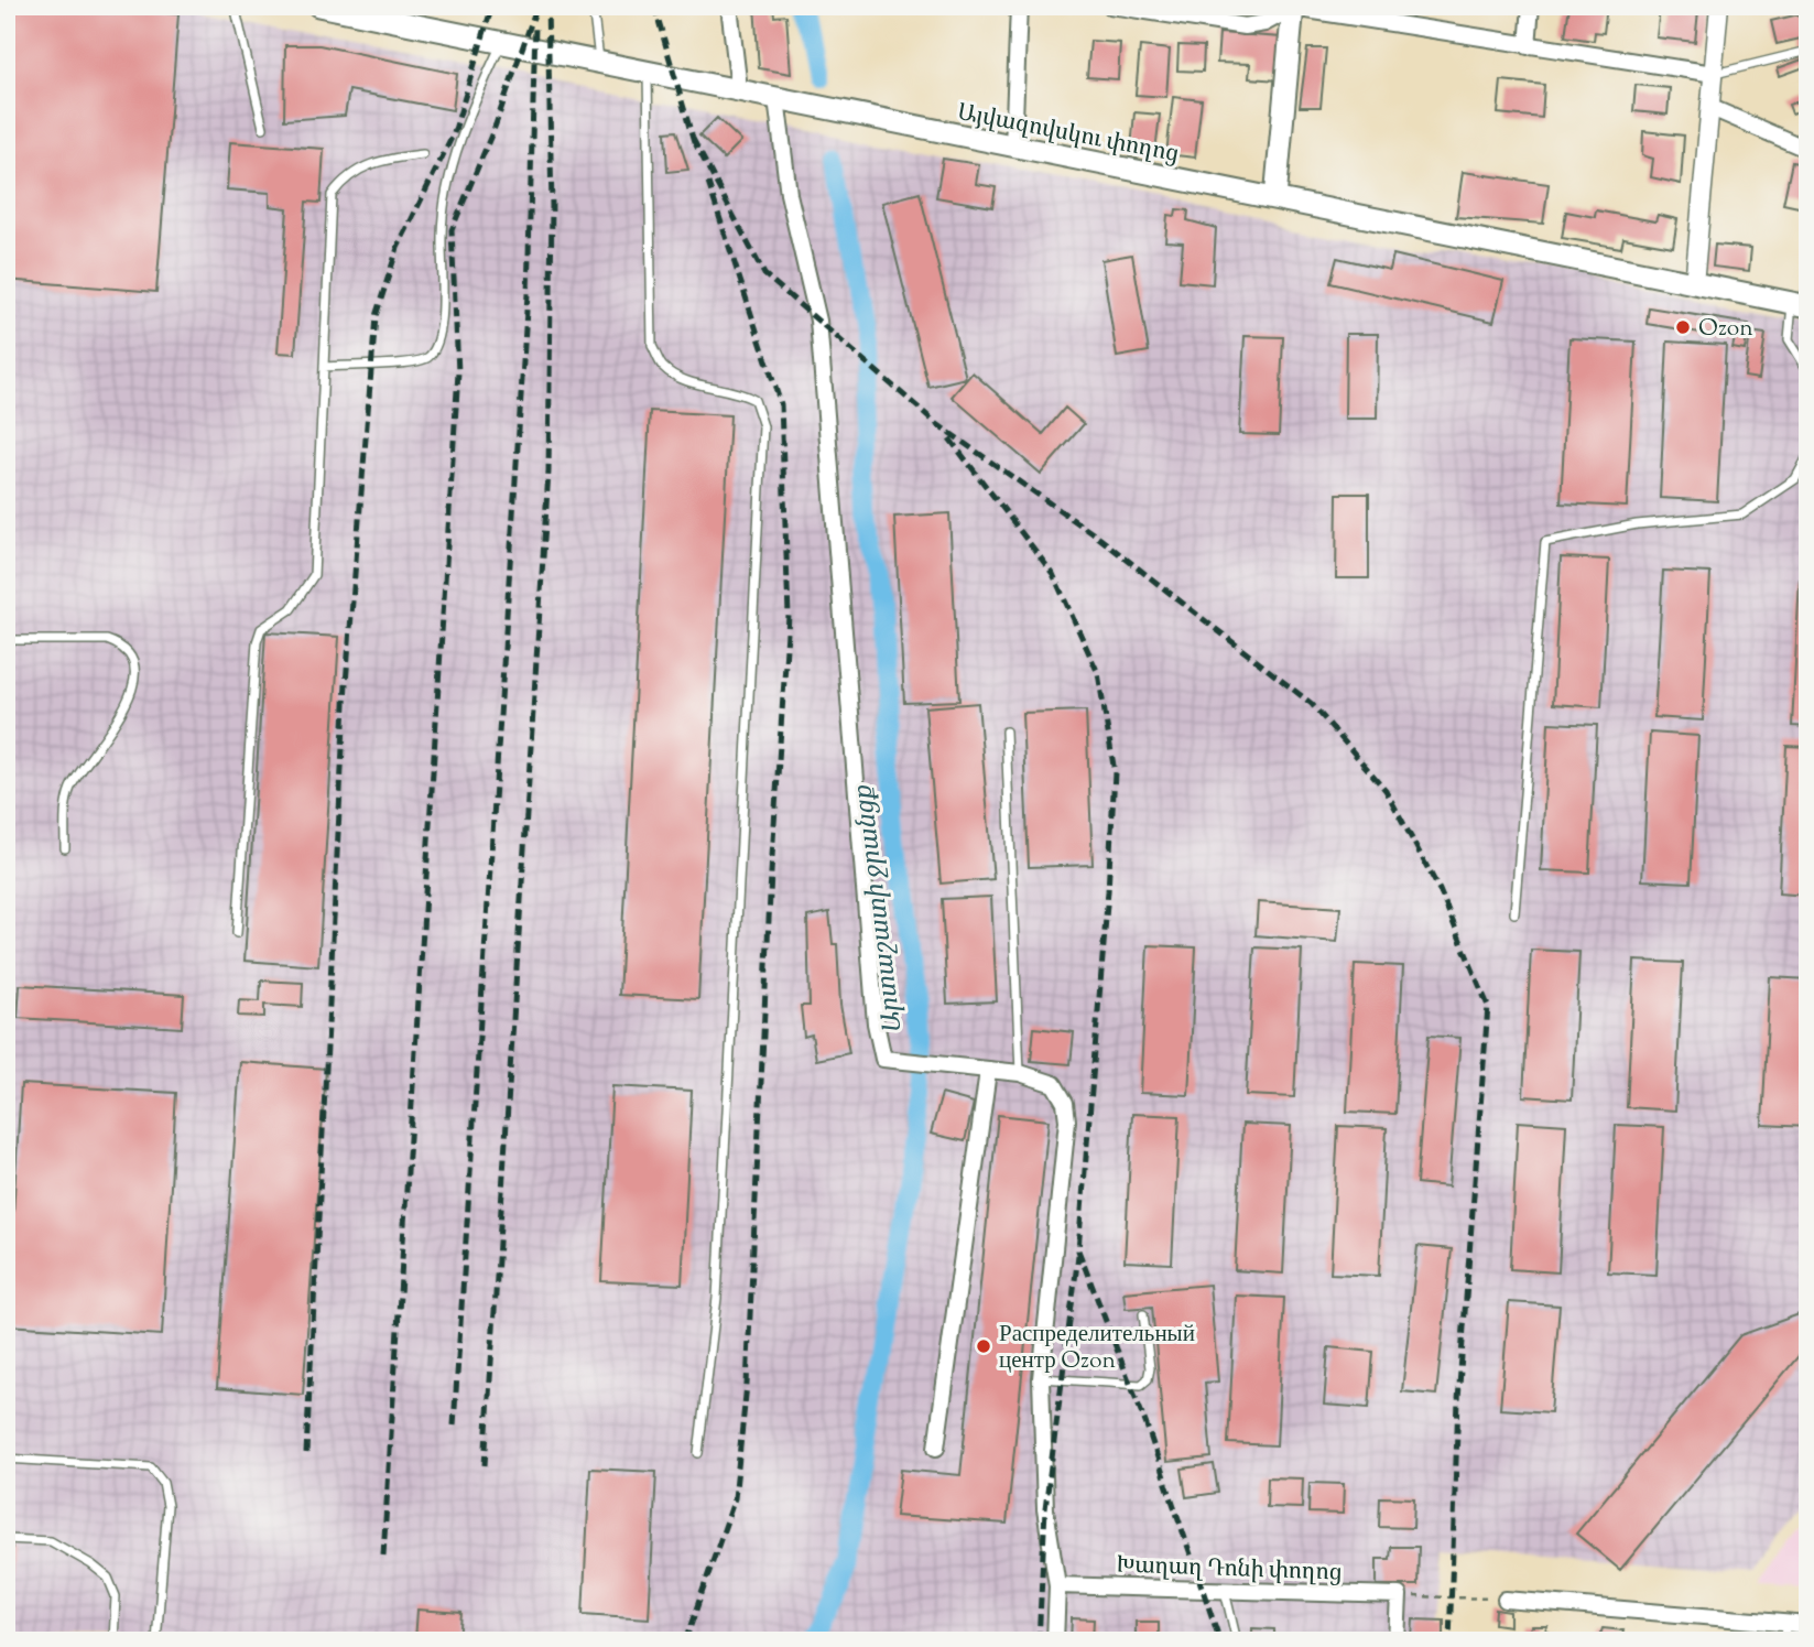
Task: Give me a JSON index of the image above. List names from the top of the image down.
{
  "streets": {
    "main road": ["Այվազովսկու փողոց"],
    "street": ["Խաղաղ Դոնի փողոց"]
  },
  "water": ["Արտաշատի ջրանցք"],
  "places": ["Ozon", "Распределительный центр Ozon"]
}
